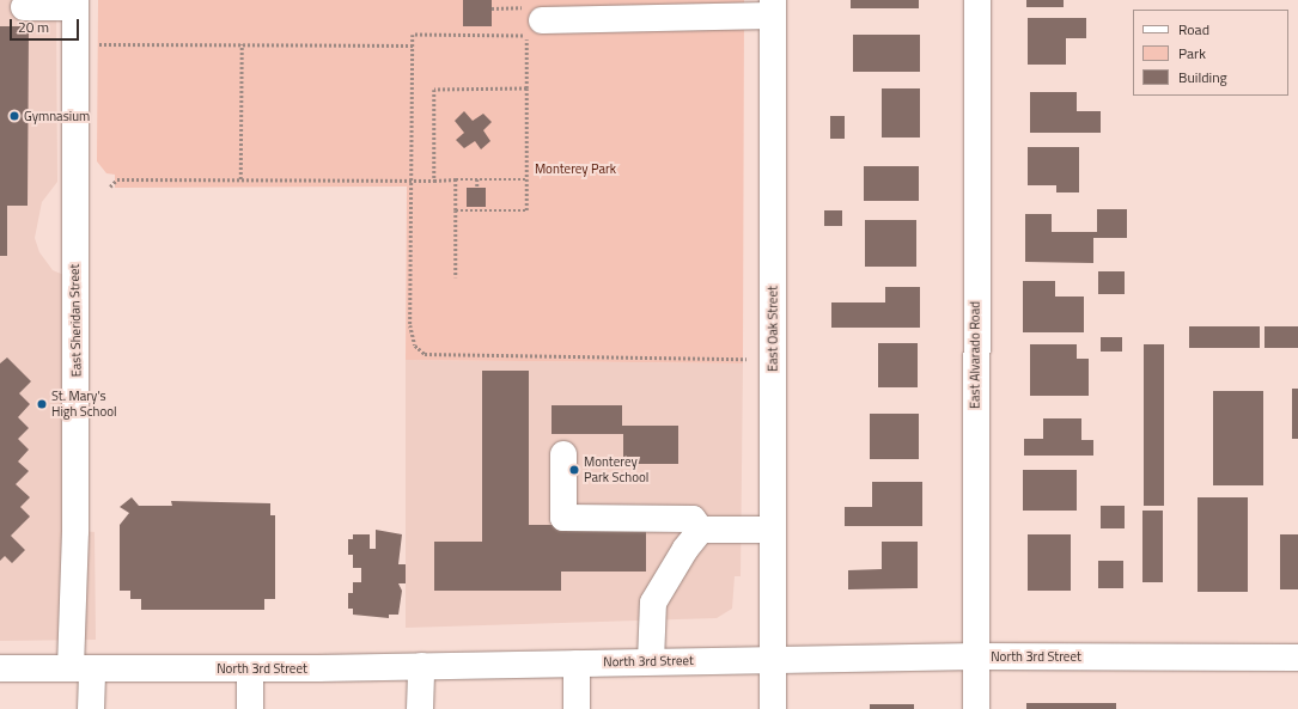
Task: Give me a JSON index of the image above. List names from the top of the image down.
{
  "streets": {
    "street": [
      "East Sheridan Street",
      "East Oak Street",
      "East Alvarado Road",
      "North 3rd Street"
    ]
  },
  "crossings": [
    ["East Sheridan Street", "North 3rd Street"],
    ["East Oak Street", "North 3rd Street"],
    ["East Alvarado Road", "North 3rd Street"]
  ],
  "parks": ["Monterey Park"],
  "places": ["Gymnasium", "St. Mary's High School", "Monterey Park School"],
  "legend": ["Road", "Park", "Building"],
  "scale_bar": "20 m"
}
